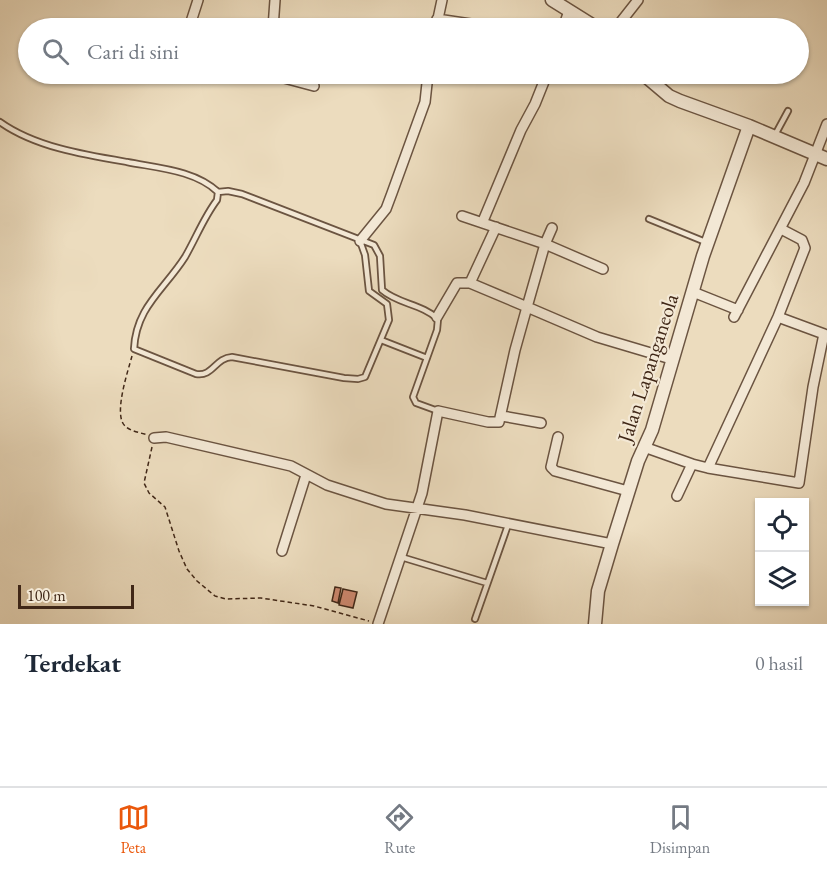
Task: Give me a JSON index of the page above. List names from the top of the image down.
{
  "streets": {
    "street": ["Jalan Lapanganeola"]
  },
  "scale_bar": "100 m",
  "page": {
    "search": "Cari di sini",
    "scale": "100 m",
    "heading": ["Terdekat", "0 hasil"],
    "nav": ["Peta", "Rute", "Disimpan"]
  }
}
